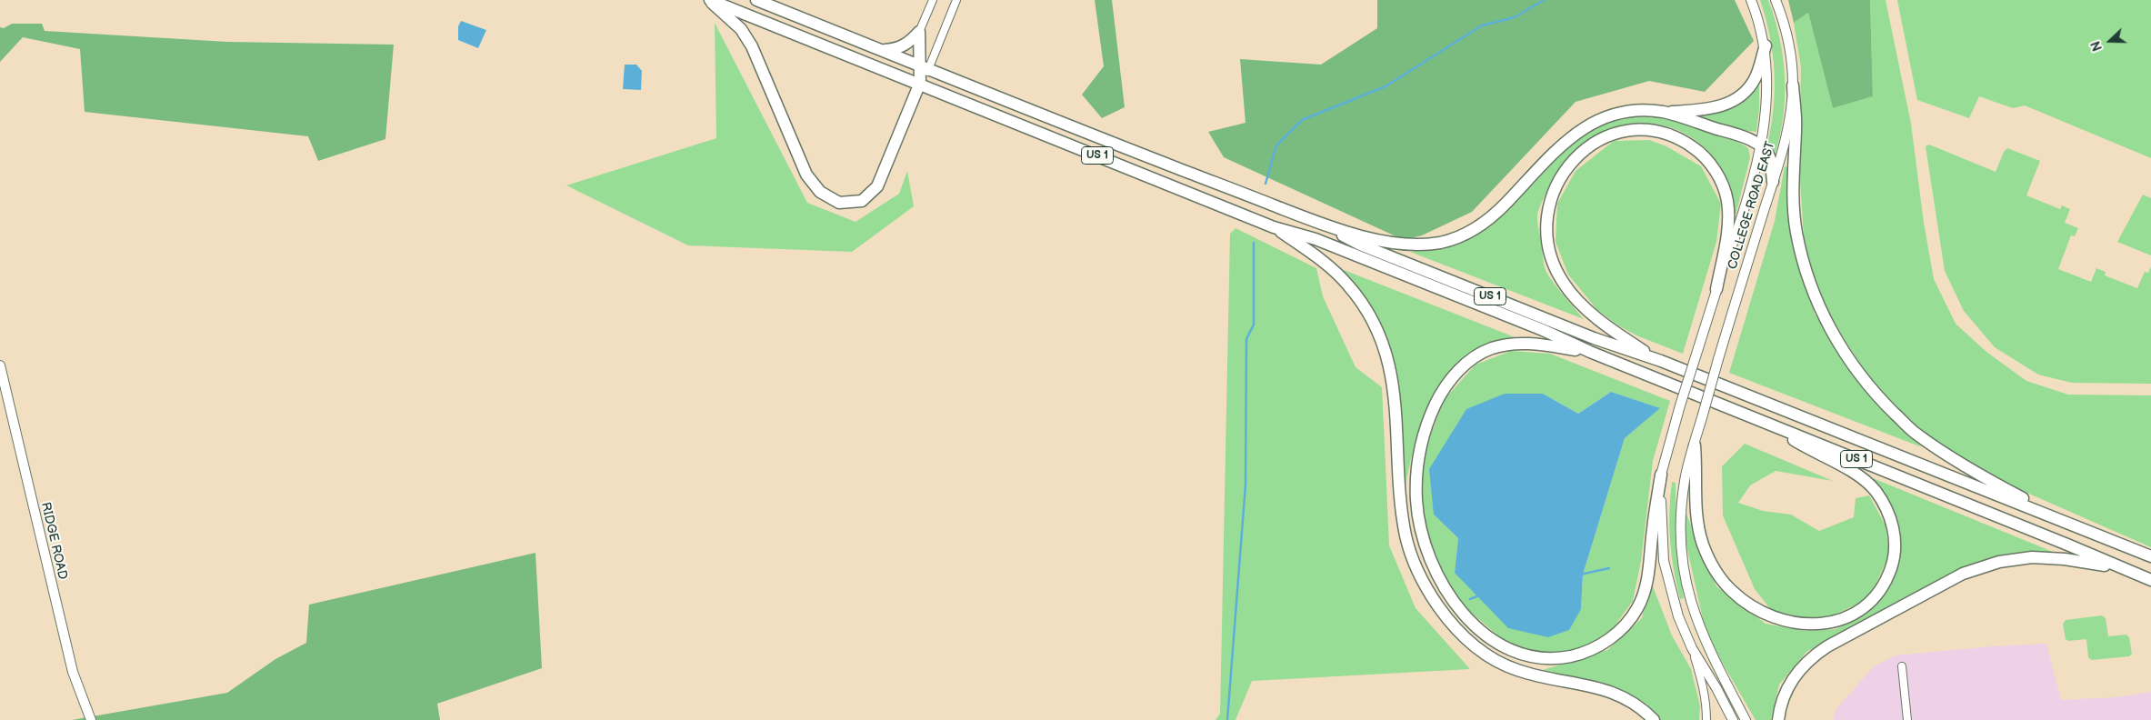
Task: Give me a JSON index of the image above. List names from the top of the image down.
{
  "streets": {
    "highway": ["US 1"],
    "street": ["COLLEGE ROAD EAST", "RIDGE ROAD"]
  },
  "north": "left"
}
